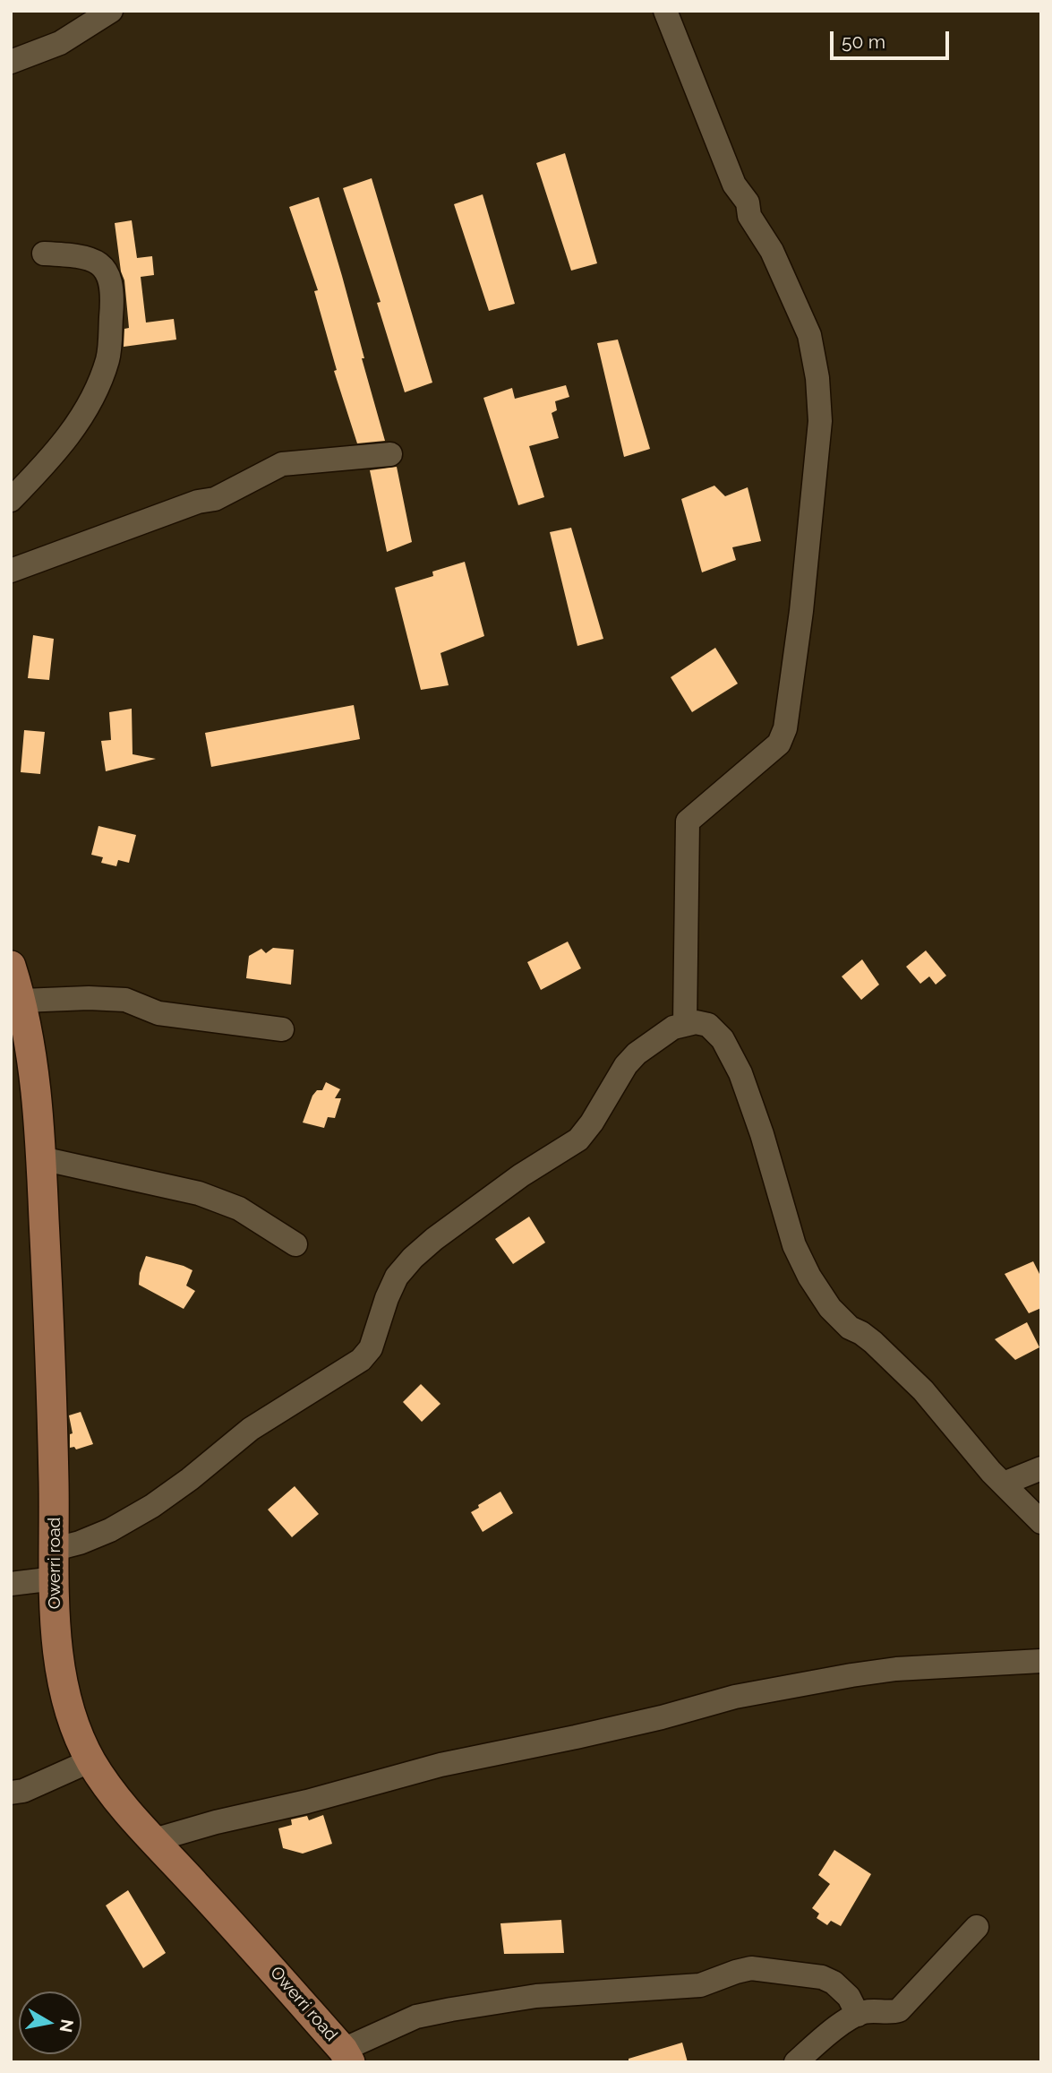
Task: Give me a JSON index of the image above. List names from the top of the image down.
{
  "streets": {
    "main road": ["Owerri road"]
  },
  "scale_bar": "50 m",
  "north": "right"
}
